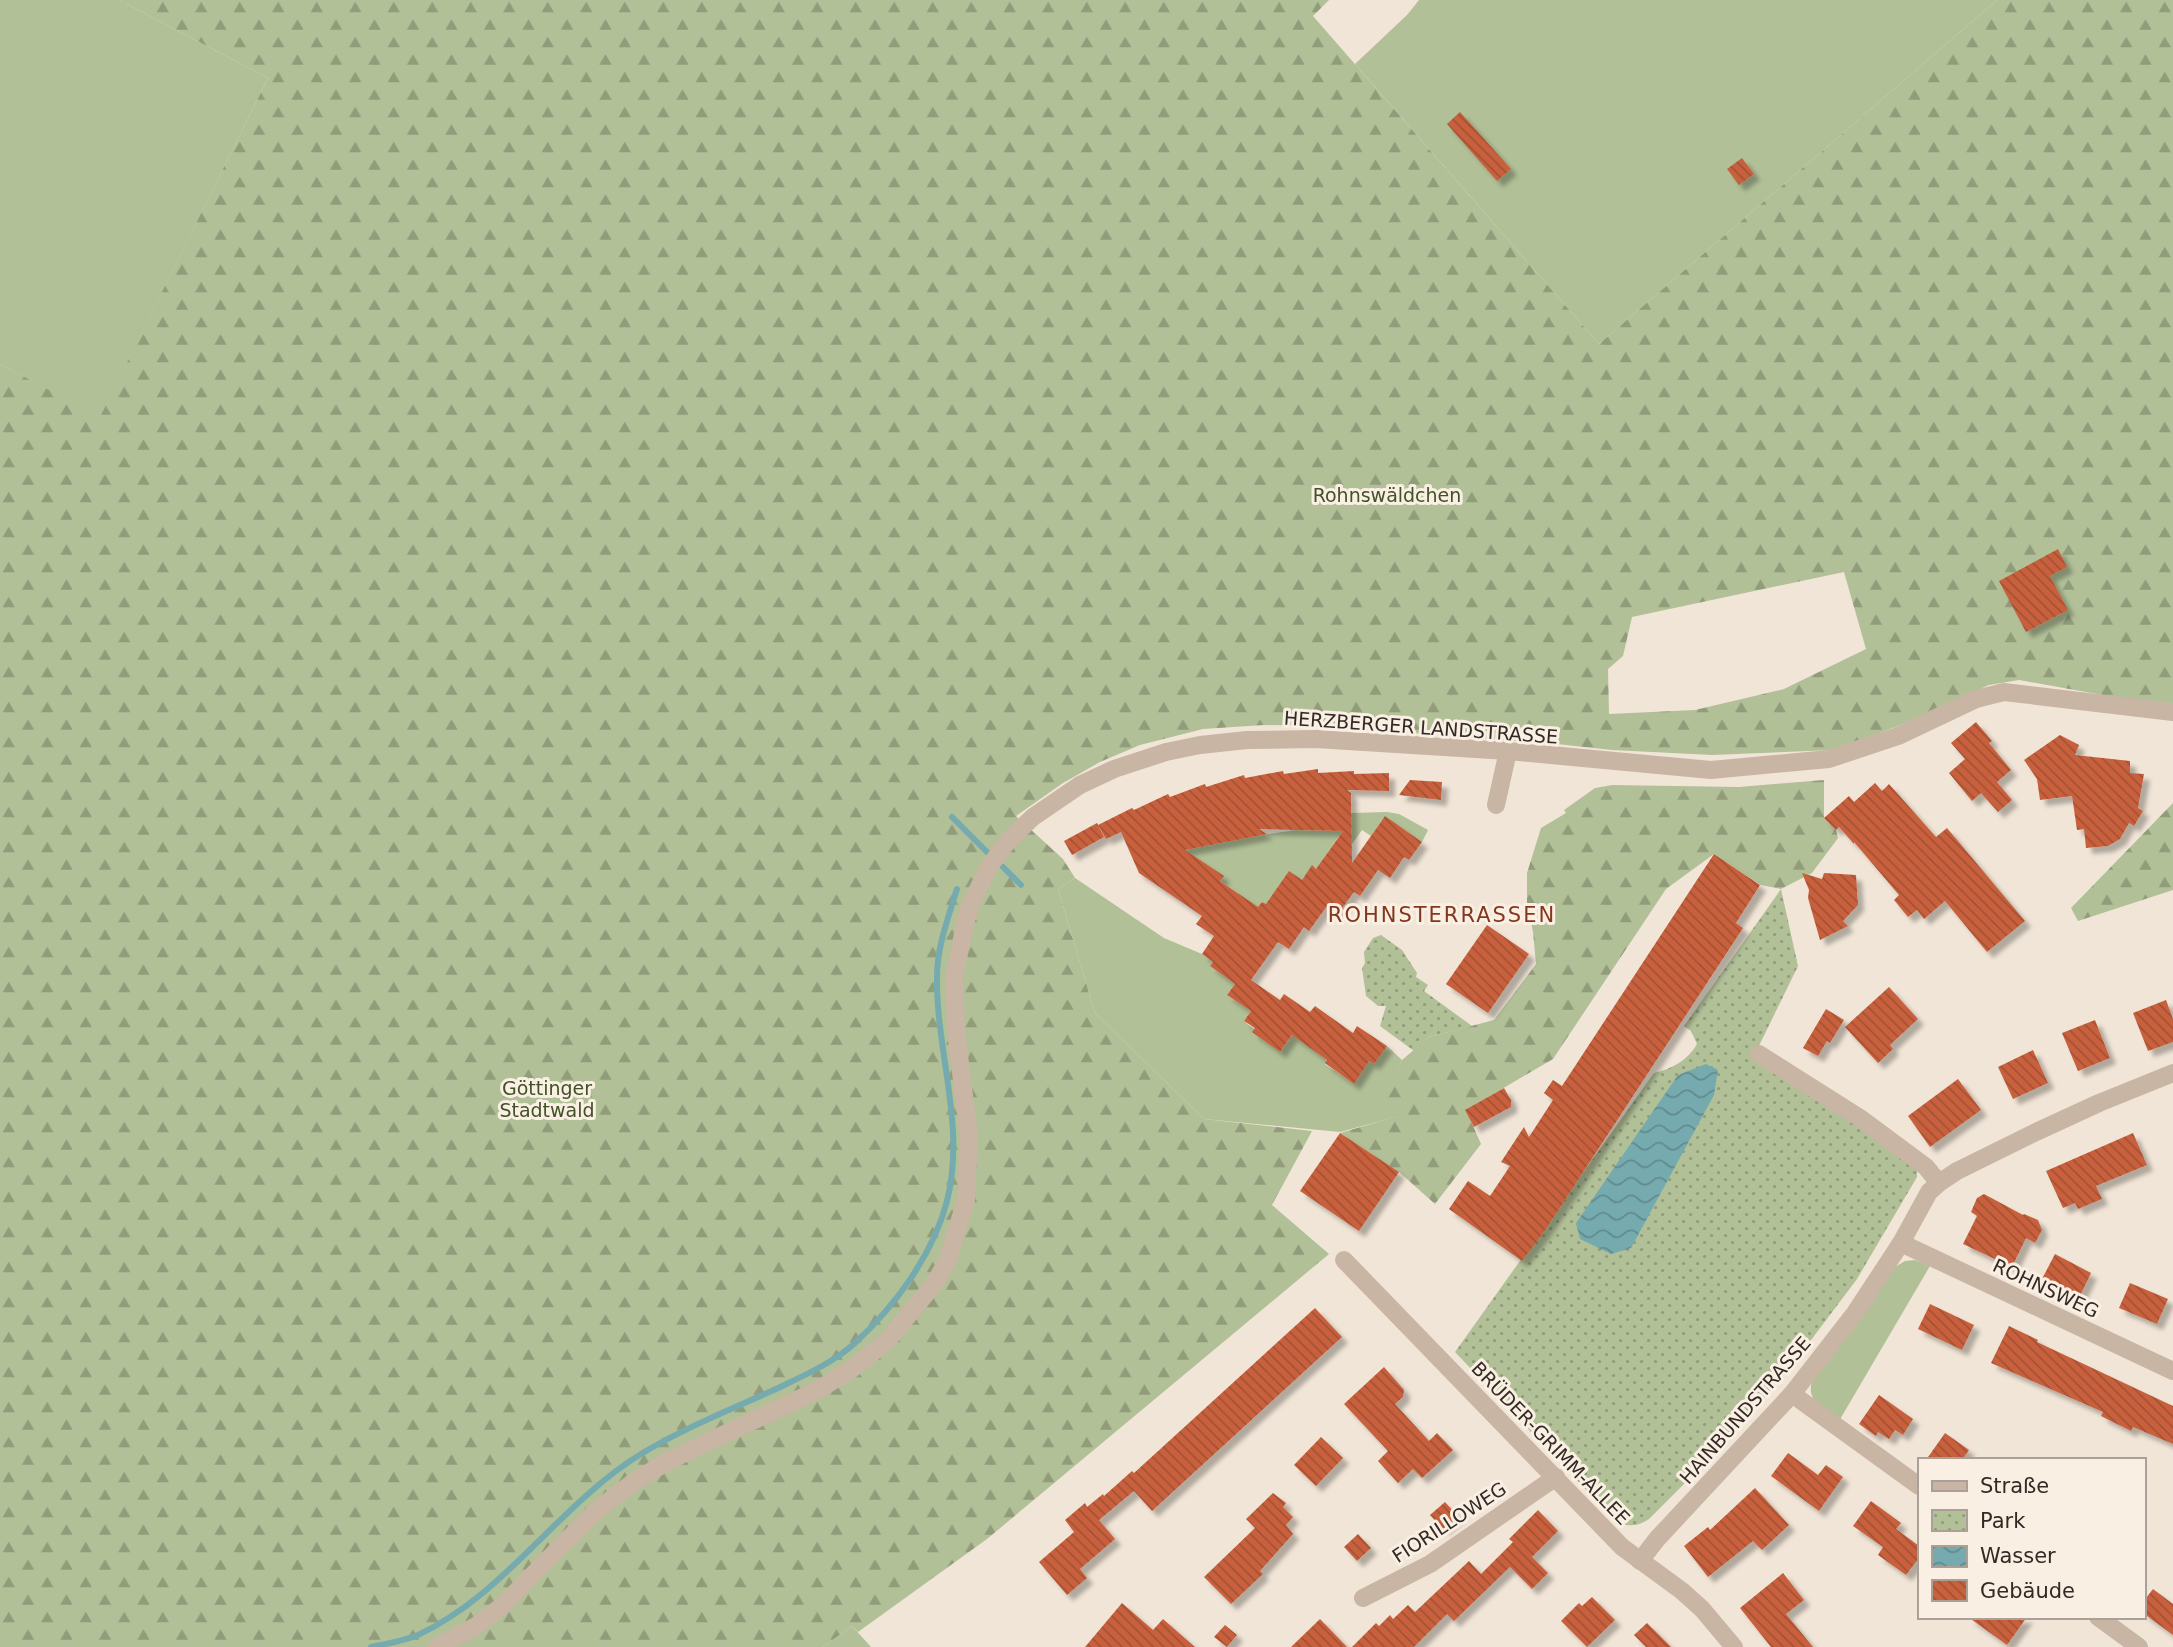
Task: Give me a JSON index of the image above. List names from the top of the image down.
{
  "streets": {
    "street": [
      "HERZBERGER LANDSTRASSE",
      "ROHNSWEG",
      "HAINBUNDSTRASSE",
      "BRÜDER-GRIMM-ALLEE",
      "FIORILLOWEG"
    ]
  },
  "crossings": [
    ["ROHNSWEG", "HAINBUNDSTRASSE"],
    ["HAINBUNDSTRASSE", "BRÜDER-GRIMM-ALLEE"],
    ["BRÜDER-GRIMM-ALLEE", "FIORILLOWEG"]
  ],
  "districts": ["ROHNSTERRASSEN"],
  "parks": ["Rohnswäldchen", "Göttinger Stadtwald"],
  "legend": [
    "Straße",
    "Park",
    "Wasser",
    "Gebäude"
  ]
}
